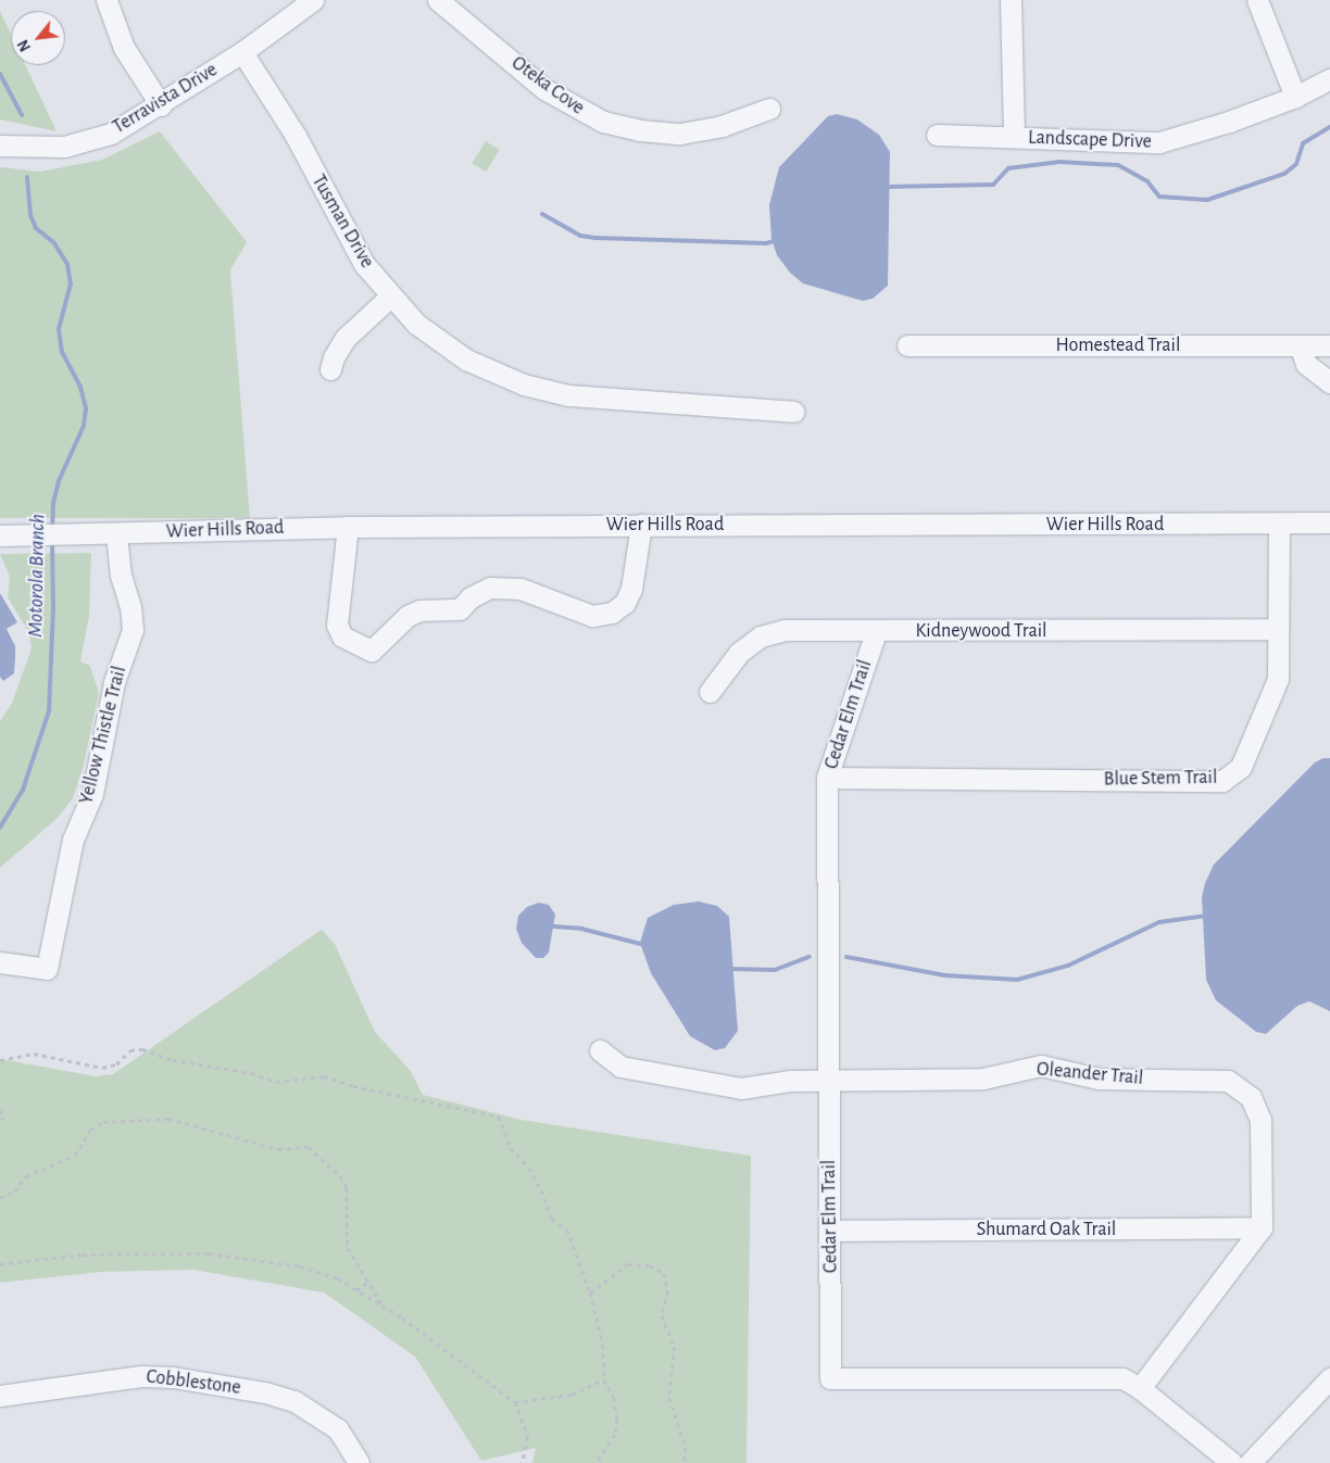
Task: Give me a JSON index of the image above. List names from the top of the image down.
{
  "streets": {
    "street": [
      "Oteka Cove",
      "Terravista Drive",
      "Landscape Drive",
      "Tusman Drive",
      "Homestead Trail",
      "Wier Hills Road",
      "Kidneywood Trail",
      "Cedar Elm Trail",
      "Yellow Thistle Trail",
      "Blue Stem Trail",
      "Oleander Trail",
      "Shumard Oak Trail",
      "Cobblestone"
    ]
  },
  "crossings": [
    ["Terravista Drive", "Tusman Drive"],
    ["Wier Hills Road", "Yellow Thistle Trail"],
    ["Wier Hills Road", "Blue Stem Trail"],
    ["Kidneywood Trail", "Cedar Elm Trail"],
    ["Kidneywood Trail", "Blue Stem Trail"],
    ["Cedar Elm Trail", "Blue Stem Trail"],
    ["Cedar Elm Trail", "Oleander Trail"],
    ["Cedar Elm Trail", "Shumard Oak Trail"],
    ["Oleander Trail", "Shumard Oak Trail"]
  ],
  "water": ["Motorola Branch"],
  "north": "bottom left"
}
